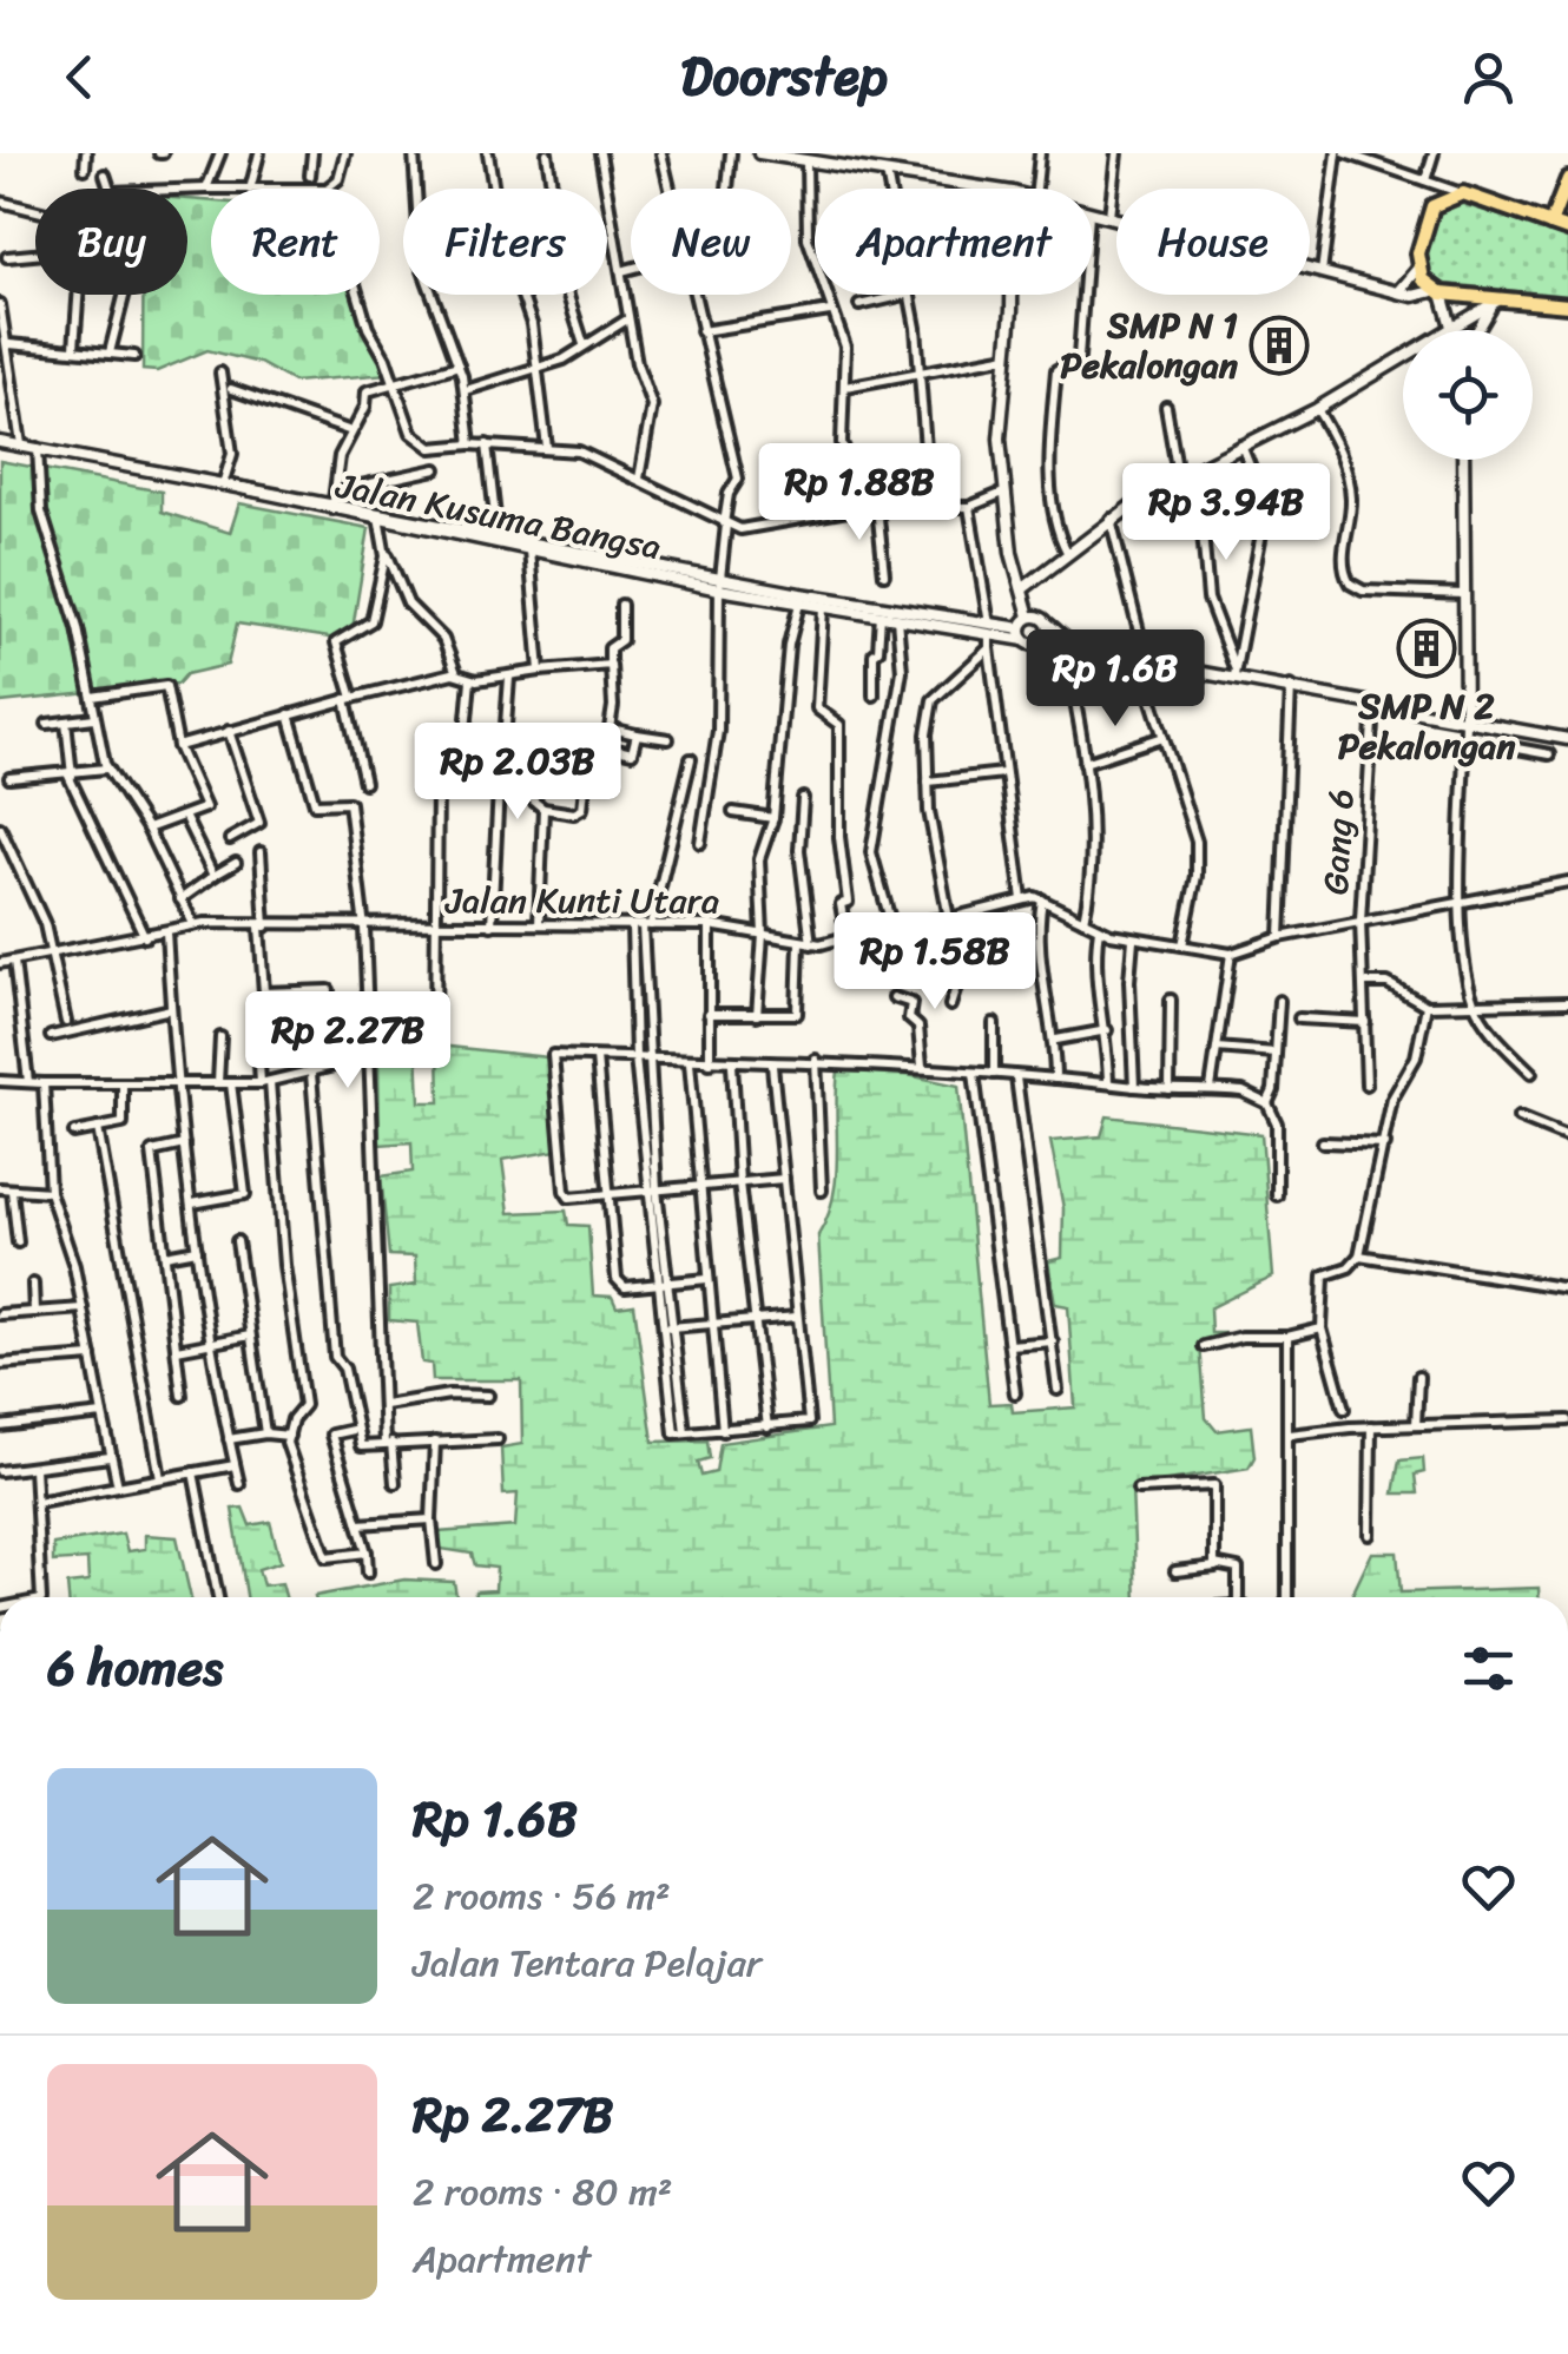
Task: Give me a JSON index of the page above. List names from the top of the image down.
{
  "streets": {
    "street": ["Jalan Kusuma Bangsa", "Gang 6", "Jalan Kunti Utara"]
  },
  "crossings": [
    ["Jalan Kusuma Bangsa", "Gang 6"],
    ["Gang 6", "Jalan Kunti Utara"]
  ],
  "places": {
    "building": ["SMP N 1 Pekalongan", "SMP N 2 Pekalongan"]
  },
  "page": {
    "header": "Doorstep",
    "chip": [
      "Buy",
      "Rent",
      "Filters",
      "New",
      "Apartment",
      "House"
    ],
    "price": [
      "Rp 1.88B",
      "Rp 3.94B",
      "Rp 1.6B",
      "Rp 2.03B",
      "Rp 1.58B",
      "Rp 2.27B"
    ],
    "heading": "6 homes",
    "list": [
      {
        "name": "Rp 1.6B",
        "note": "2 rooms · 56 m² · Jalan Tentara Pelajar"
      },
      {
        "name": "Rp 2.27B",
        "note": "2 rooms · 80 m² · Apartment"
      }
    ]
  }
}
